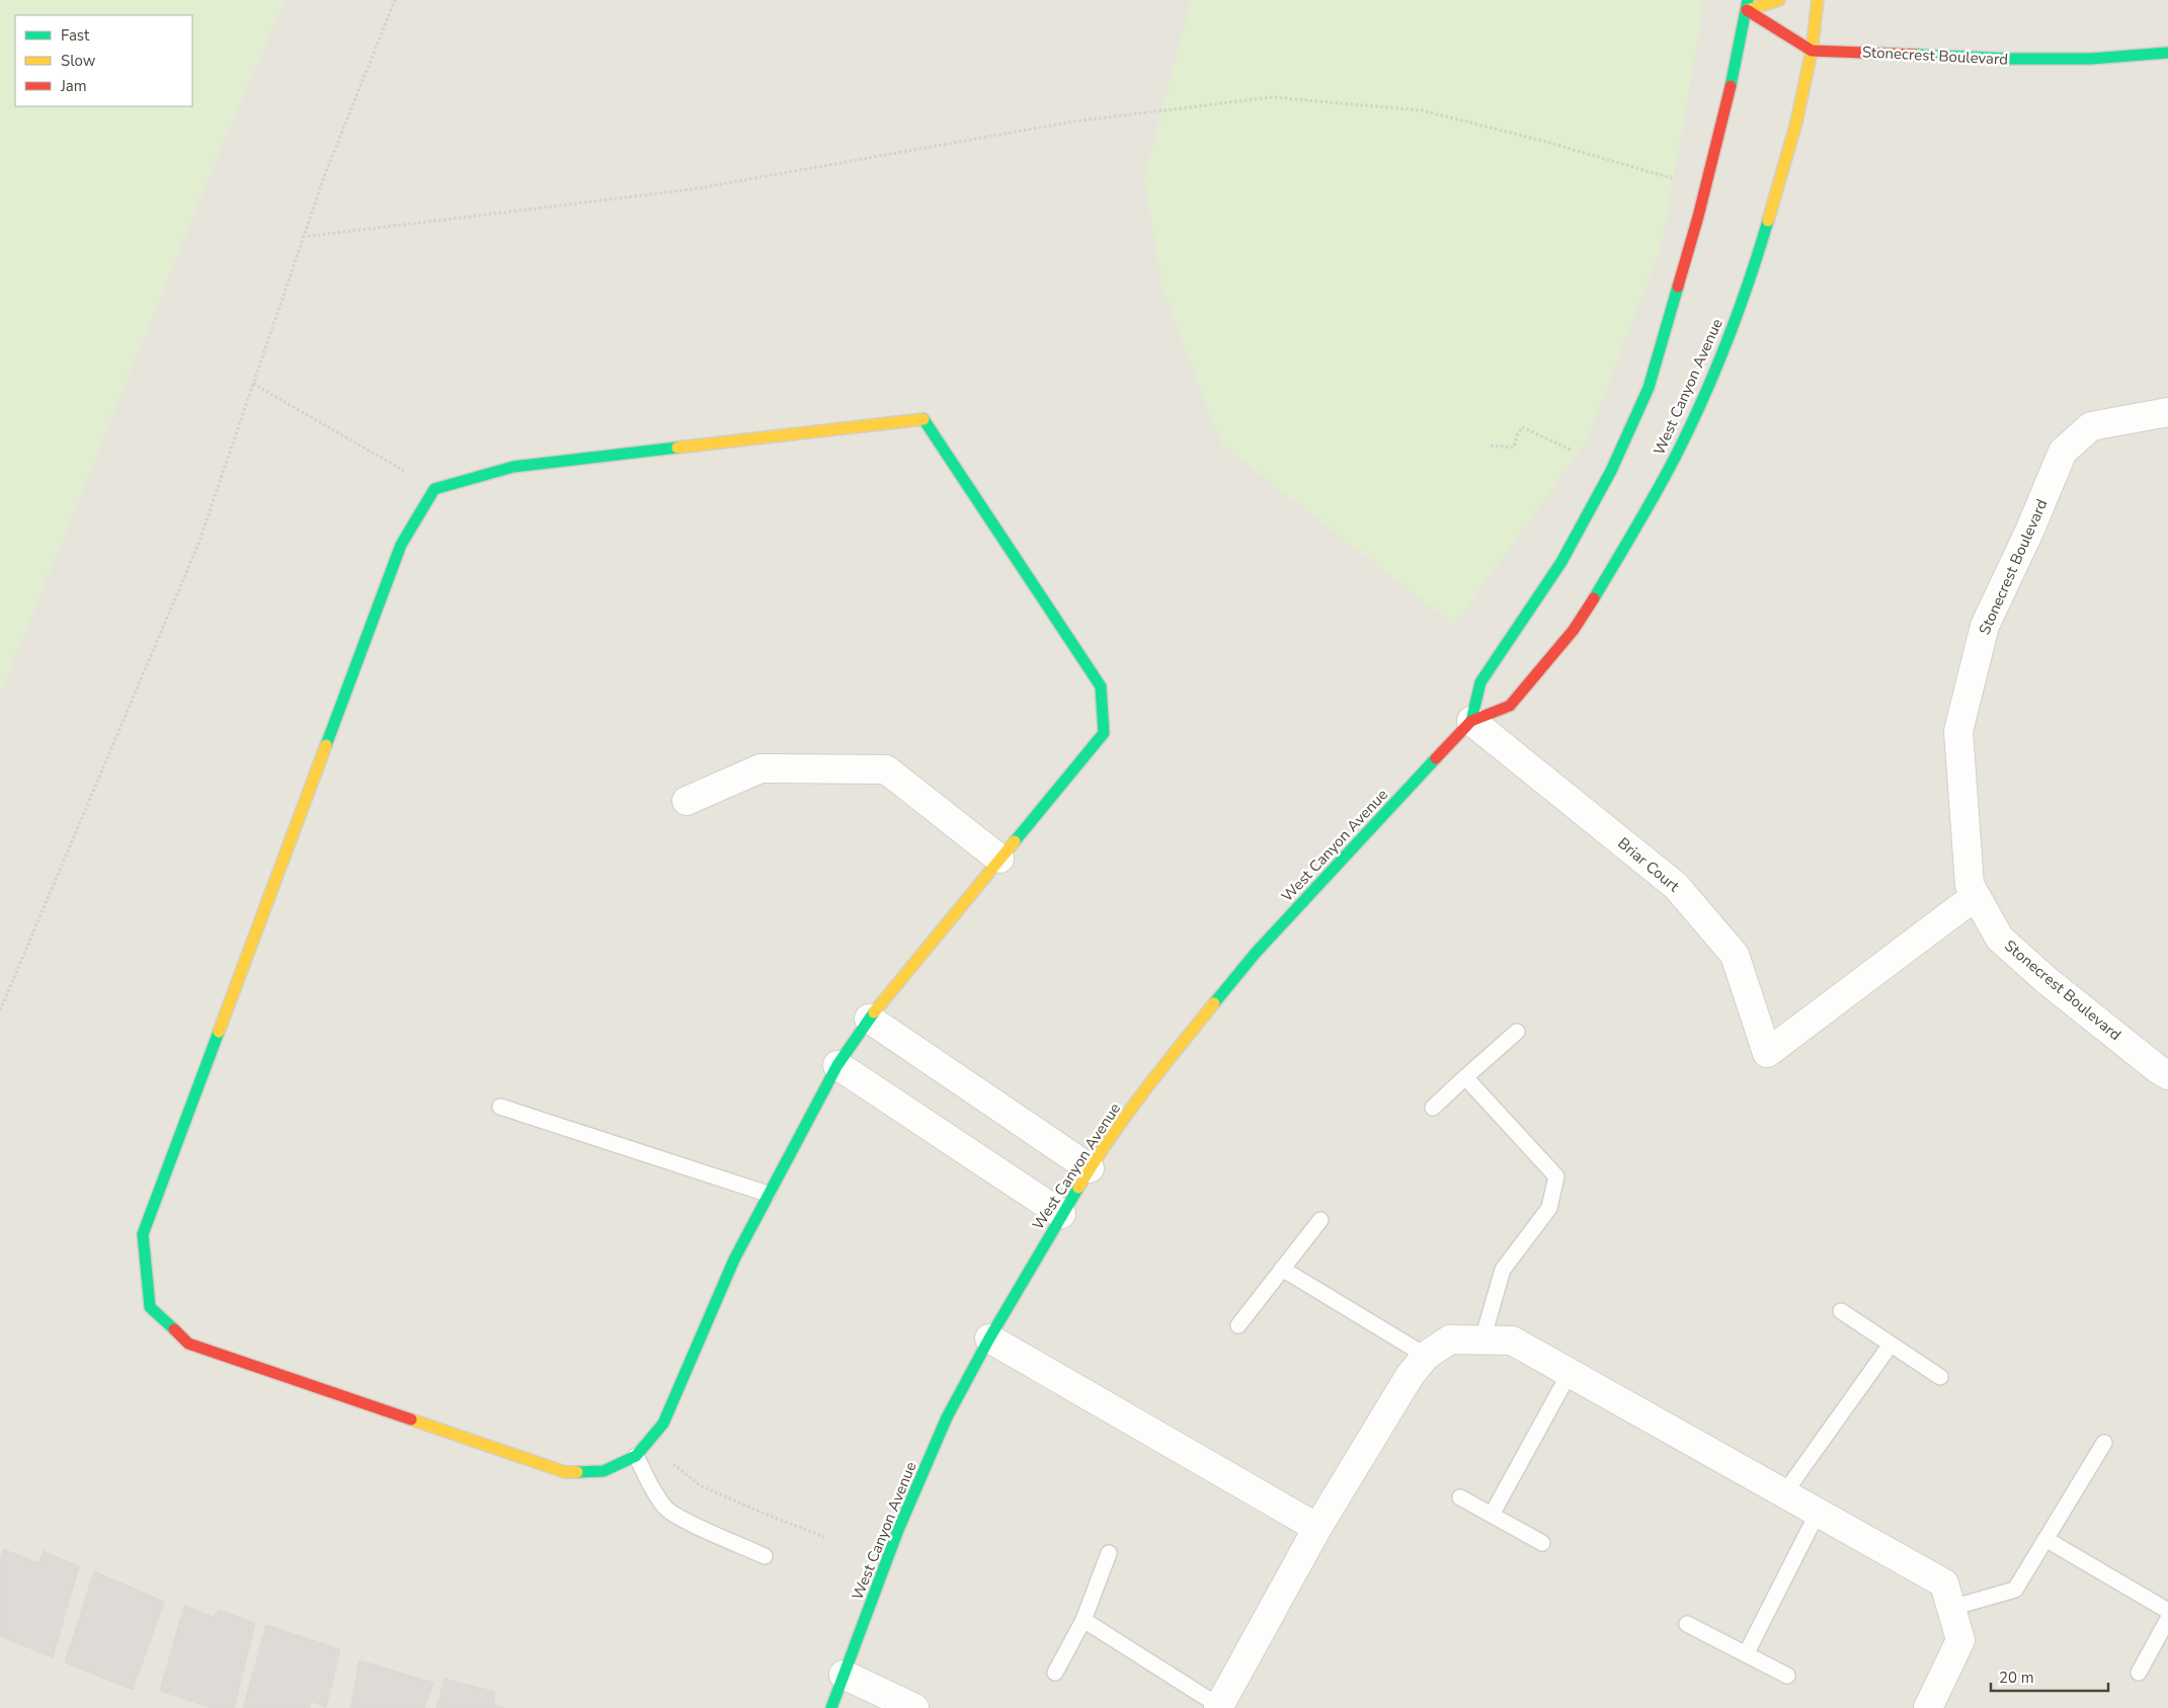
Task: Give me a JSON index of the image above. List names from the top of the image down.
{
  "streets": {
    "street": ["Stonecrest Boulevard", "West Canyon Avenue", "Briar Court"]
  },
  "crossings": [
    ["Stonecrest Boulevard", "West Canyon Avenue"],
    ["Stonecrest Boulevard", "Briar Court"],
    ["West Canyon Avenue", "Briar Court"]
  ],
  "legend": ["Fast", "Slow", "Jam"],
  "scale_bar": "20 m"
}
